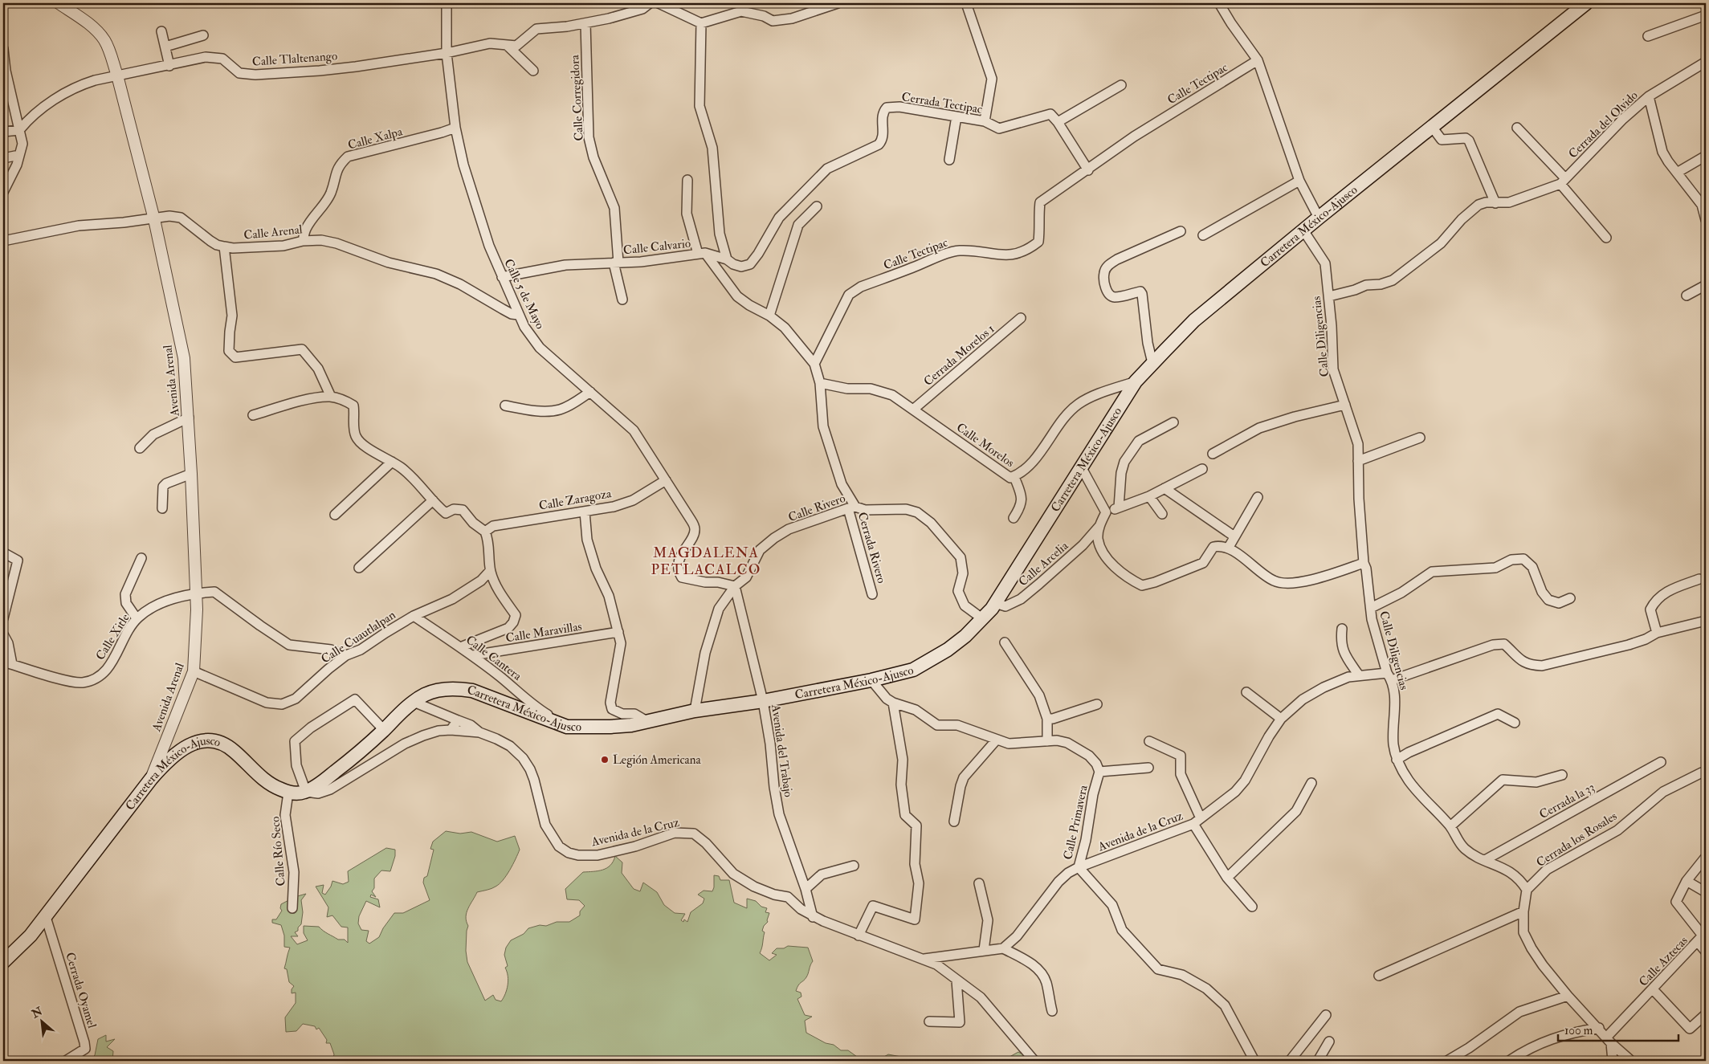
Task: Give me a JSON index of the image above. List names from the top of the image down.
{
  "streets": {
    "main road": ["Carretera México-Ajusco"],
    "street": [
      "Calle Tlaltenango",
      "Calle Tectipac",
      "Calle Corregidora",
      "Cerrada Tectipac",
      "Cerrada del Olvido",
      "Calle Xalpa",
      "Calle Arenal",
      "Calle Calvario",
      "Calle 5 de Mayo",
      "Calle Diligencias",
      "Cerrada Morelos 1",
      "Avenida Arenal",
      "Calle Morelos",
      "Calle Zaragoza",
      "Calle Rivero",
      "Cerrada Rivero",
      "Calle Arcelia",
      "Calle Maravillas",
      "Calle Xitle",
      "Calle Cuautlalpan",
      "Calle Cantera",
      "Avenida del Trabajo",
      "Cerrada la 33",
      "Calle Primavera",
      "Avenida de la Cruz",
      "Cerrada los Rosales",
      "Calle Río Seco",
      "Calle Aztecas",
      "Cerrada Oyamel"
    ]
  },
  "crossings": [
    ["Calle Tlaltenango", "Calle Corregidora"],
    ["Calle Tlaltenango", "Calle 5 de Mayo"],
    ["Calle Tlaltenango", "Avenida Arenal"],
    ["Calle Tectipac", "Calle Calvario"],
    ["Calle Corregidora", "Calle Calvario"],
    ["Calle Xalpa", "Calle Arenal"],
    ["Calle Xalpa", "Calle 5 de Mayo"],
    ["Carretera México-Ajusco", "Calle Diligencias"],
    ["Carretera México-Ajusco", "Avenida Arenal"],
    ["Carretera México-Ajusco", "Calle Morelos"],
    ["Carretera México-Ajusco", "Calle Rivero"],
    ["Carretera México-Ajusco", "Calle Arcelia"],
    ["Carretera México-Ajusco", "Calle Cantera"],
    ["Carretera México-Ajusco", "Avenida del Trabajo"],
    ["Carretera México-Ajusco", "Calle Primavera"],
    ["Carretera México-Ajusco", "Avenida de la Cruz"],
    ["Carretera México-Ajusco", "Calle Río Seco"],
    ["Carretera México-Ajusco", "Cerrada Oyamel"],
    ["Calle Arenal", "Calle 5 de Mayo"],
    ["Calle Arenal", "Avenida Arenal"],
    ["Calle Calvario", "Calle 5 de Mayo"],
    ["Calle 5 de Mayo", "Calle Zaragoza"],
    ["Calle 5 de Mayo", "Calle Rivero"],
    ["Calle 5 de Mayo", "Avenida del Trabajo"],
    ["Calle Diligencias", "Cerrada la 33"],
    ["Calle Diligencias", "Avenida de la Cruz"],
    ["Calle Diligencias", "Cerrada los Rosales"],
    ["Cerrada Morelos 1", "Calle Morelos"],
    ["Avenida Arenal", "Calle Xitle"],
    ["Avenida Arenal", "Calle Cuautlalpan"],
    ["Calle Rivero", "Cerrada Rivero"],
    ["Calle Rivero", "Avenida del Trabajo"],
    ["Calle Maravillas", "Calle Cantera"],
    ["Calle Xitle", "Calle Cuautlalpan"],
    ["Calle Cuautlalpan", "Calle Cantera"],
    ["Avenida del Trabajo", "Avenida de la Cruz"],
    ["Calle Primavera", "Avenida de la Cruz"]
  ],
  "districts": ["MAGDALENA PETLACALCO"],
  "places": ["Legión Americana"],
  "scale_bar": "100 m",
  "north": "top left"
}
